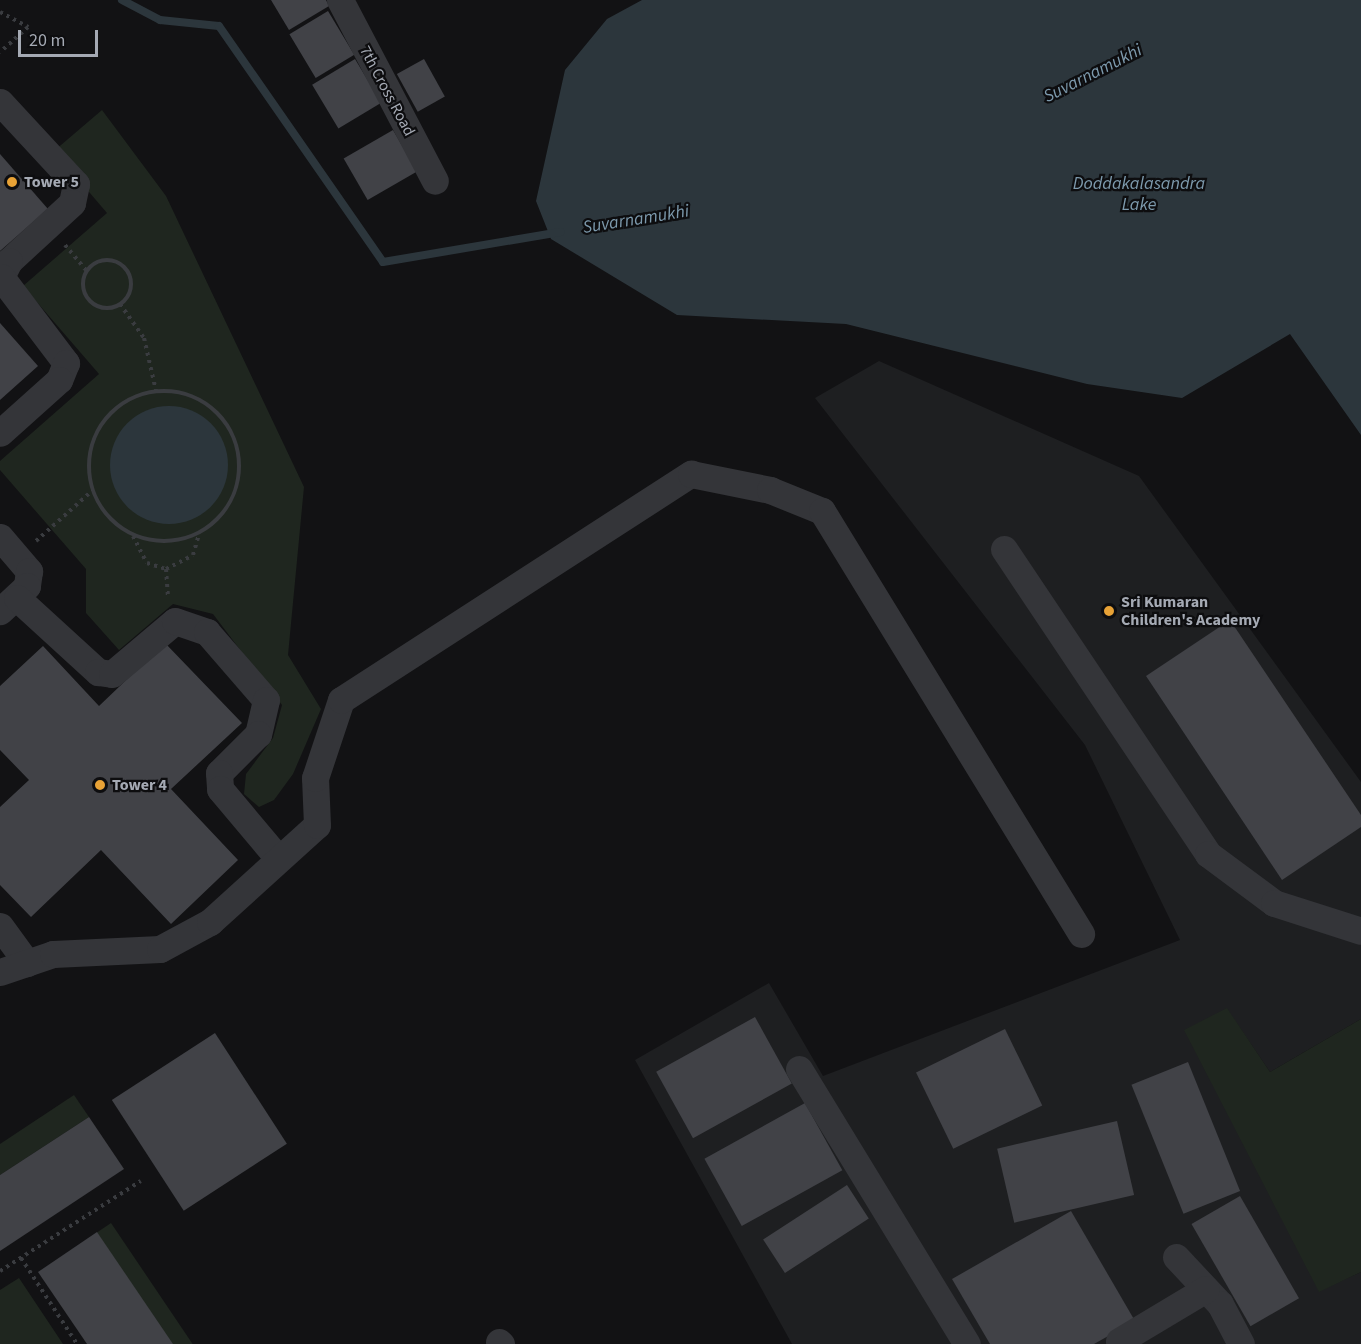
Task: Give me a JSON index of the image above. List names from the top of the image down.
{
  "streets": {
    "street": ["7th Cross Road"]
  },
  "water": ["Suvarnamukhi", "Doddakalasandra Lake"],
  "places": ["Tower 5", "Sri Kumaran Children's Academy", "Tower 4"],
  "scale_bar": "20 m"
}
